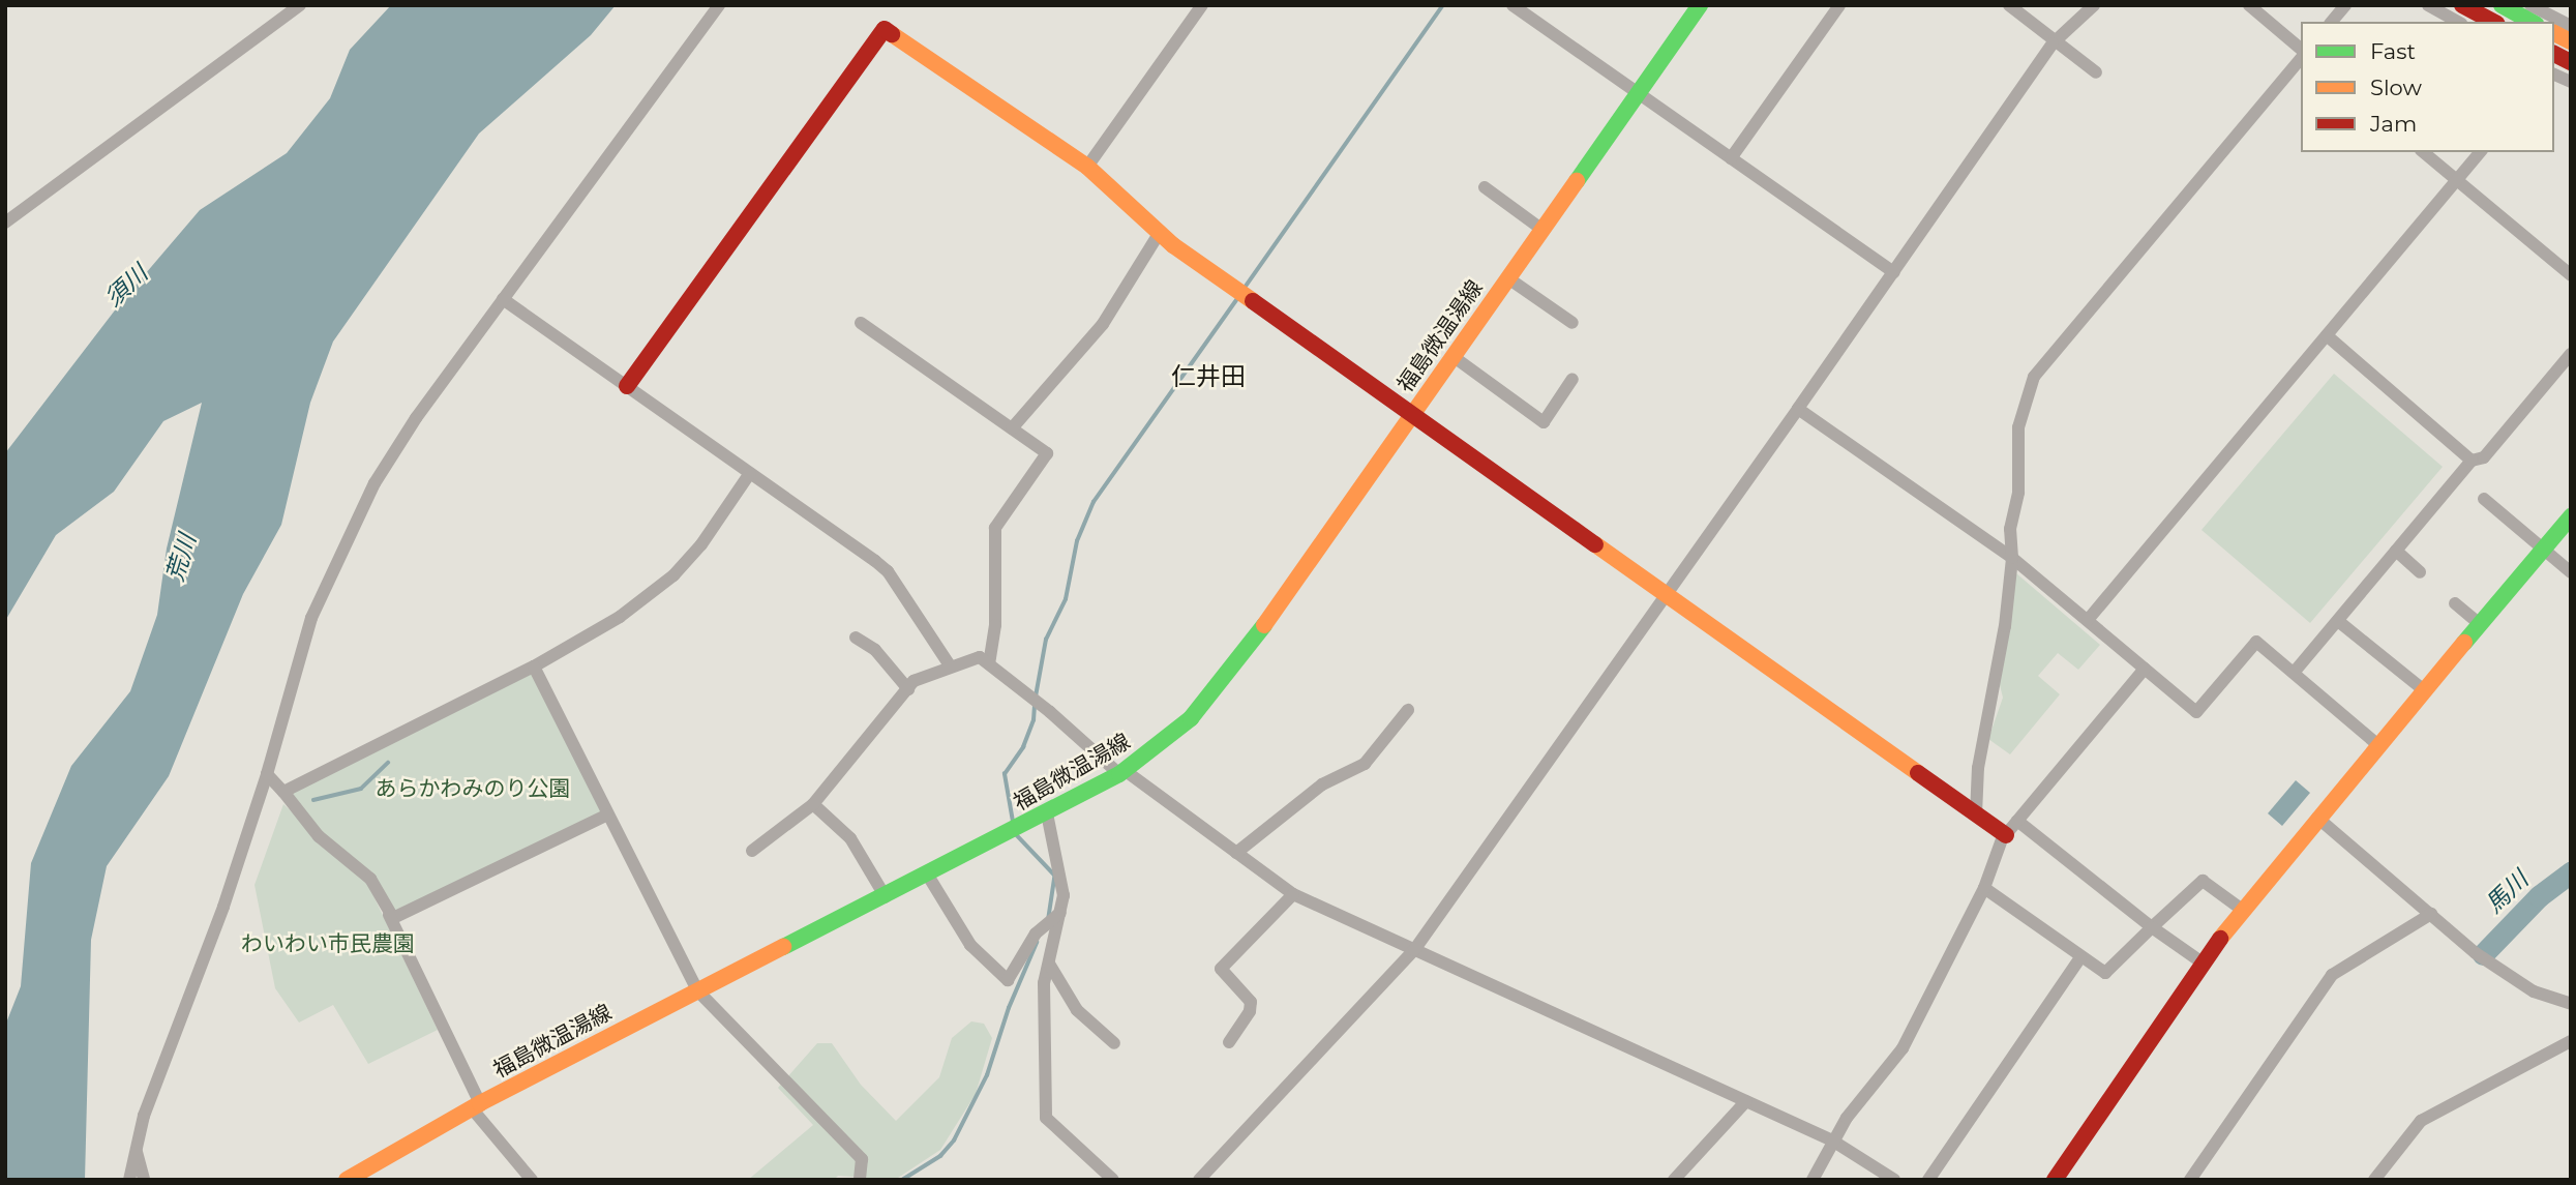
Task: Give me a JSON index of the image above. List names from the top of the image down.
{
  "streets": {
    "main road": ["福島微温湯線"]
  },
  "districts": ["仁井田"],
  "water": ["須川", "荒川", "馬川"],
  "parks": ["あらかわみのり公園", "わいわい市民農園"],
  "legend": ["Fast", "Slow", "Jam"]
}
